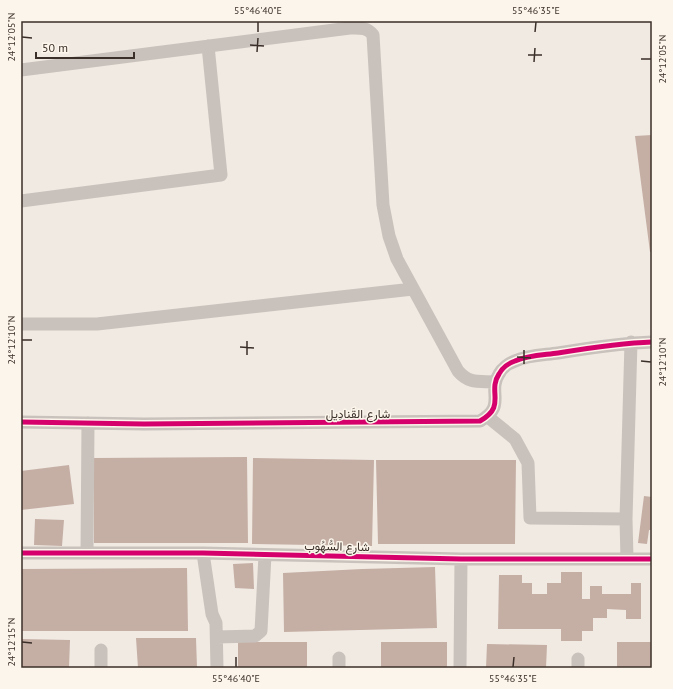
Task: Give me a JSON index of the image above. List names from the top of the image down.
{
  "streets": {
    "street": ["شارع القَنادِيل", "شارع السُّهُوب"]
  },
  "scale_bar": "50 m",
  "coordinates": [
    "55°46'40\"E",
    "55°46'35\"E",
    "24°12'05\"N",
    "24°12'10\"N",
    "24°12'15\"N"
  ]
}
